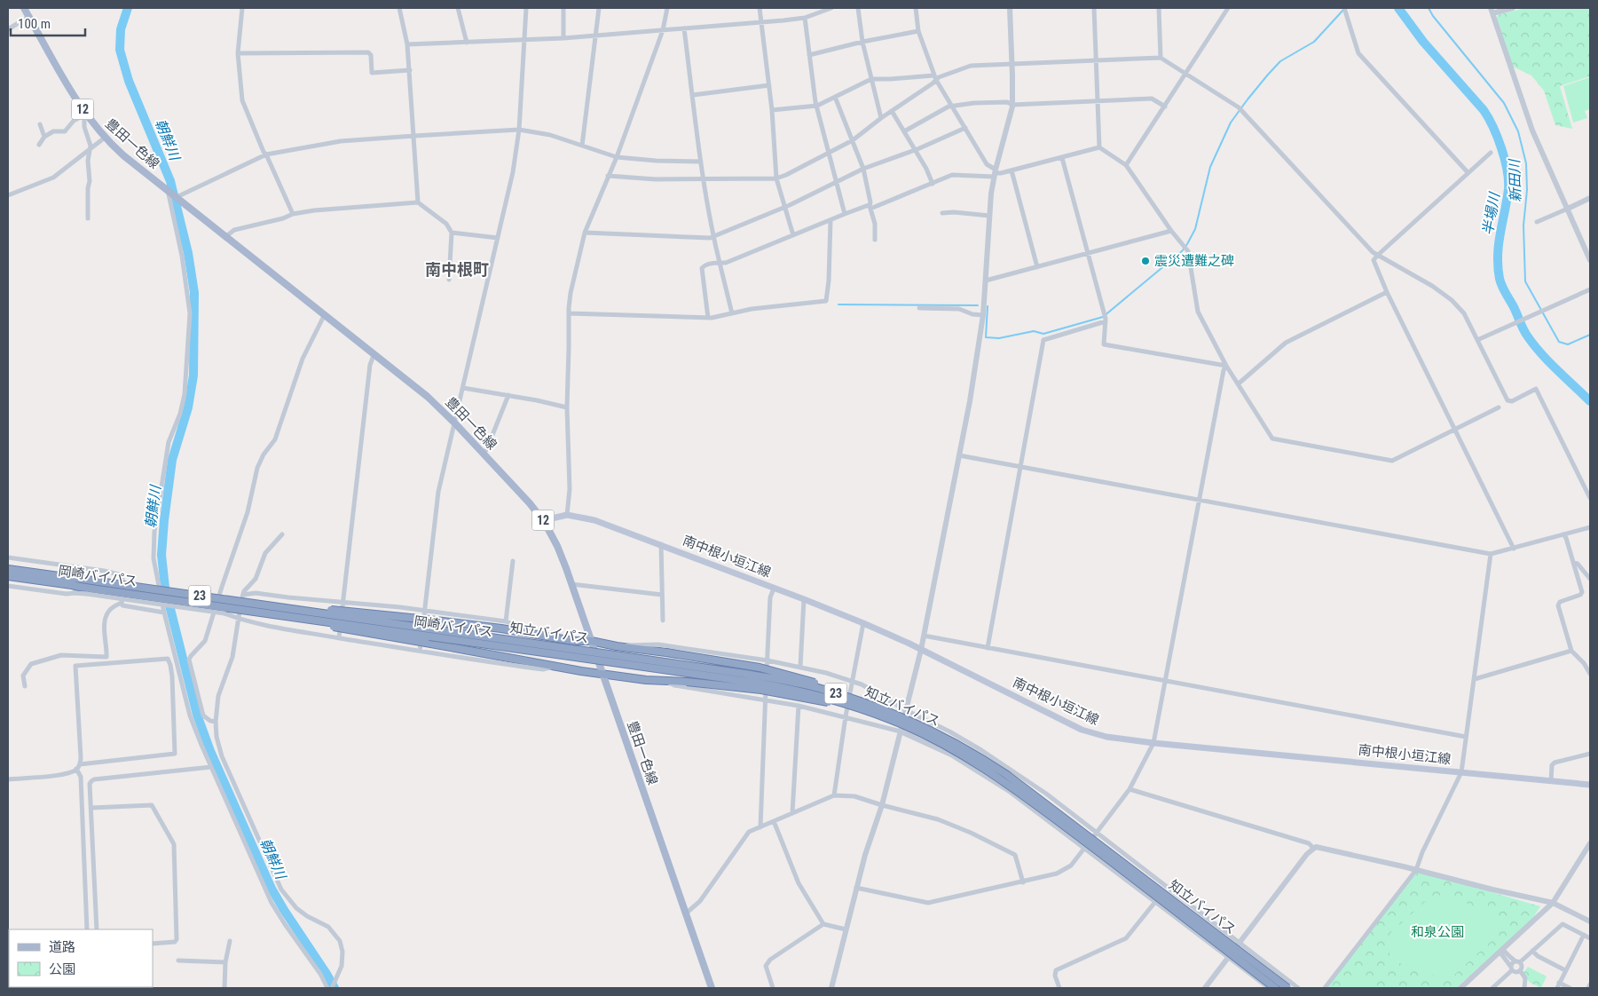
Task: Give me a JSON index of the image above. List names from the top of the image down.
{
  "streets": {
    "highway": ["岡崎バイパス", "23", "知立バイパス"],
    "main road": ["12", "豊田一色線", "南中根小垣江線"]
  },
  "crossings": [
    ["豊田一色線", "南中根小垣江線"],
    ["豊田一色線", "23"],
    ["岡崎バイパス", "23"],
    ["岡崎バイパス", "知立バイパス"],
    ["23", "知立バイパス"]
  ],
  "districts": ["南中根町"],
  "water": ["朝鮮川", "新田川", "半場川"],
  "parks": ["和泉公園"],
  "places": ["震災遭難之碑"],
  "legend": ["道路", "公園"],
  "scale_bar": "100 m"
}
